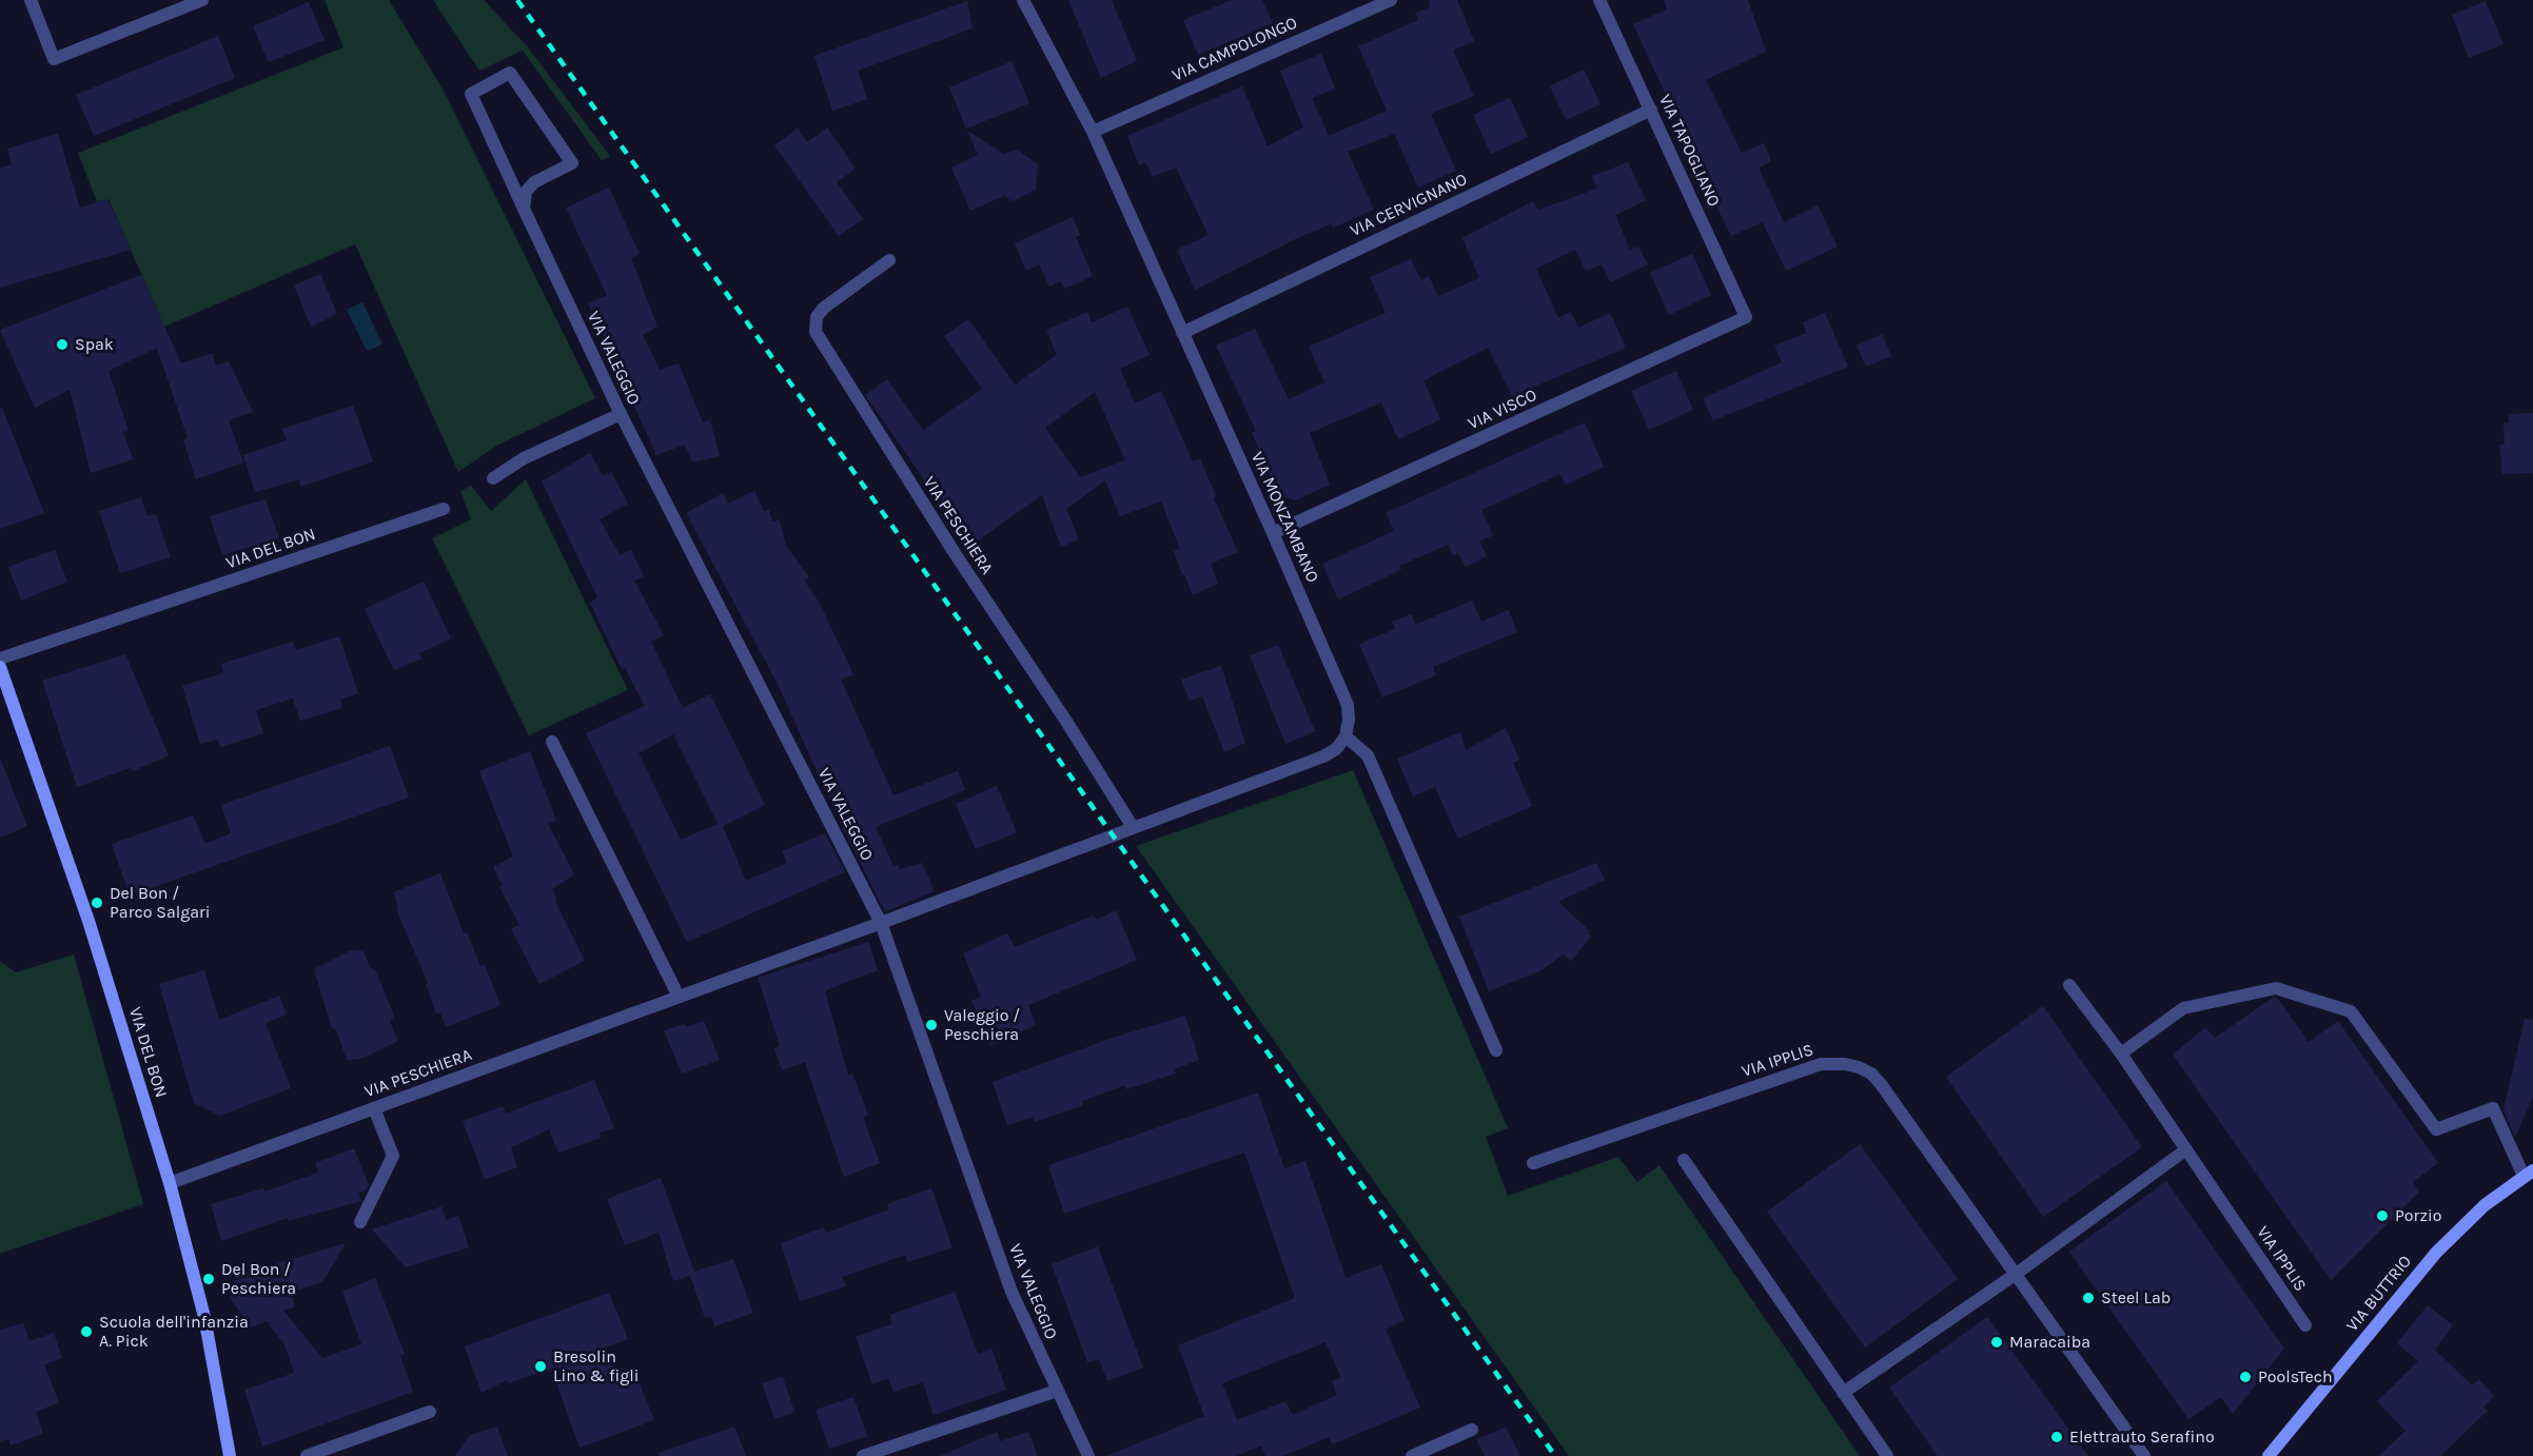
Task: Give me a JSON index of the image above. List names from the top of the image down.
{
  "streets": {
    "street": [
      "VIA CAMPOLONGO",
      "VIA TAPOGLIANO",
      "VIA CERVIGNANO",
      "VIA VALEGGIO",
      "VIA VISCO",
      "VIA MONZAMBANO",
      "VIA PESCHIERA",
      "VIA DEL BON",
      "VIA IPPLIS",
      "VIA BUTTRIO"
    ]
  },
  "crossings": [
    ["VIA CAMPOLONGO", "VIA MONZAMBANO"],
    ["VIA TAPOGLIANO", "VIA CERVIGNANO"],
    ["VIA TAPOGLIANO", "VIA VISCO"],
    ["VIA CERVIGNANO", "VIA MONZAMBANO"],
    ["VIA VALEGGIO", "VIA PESCHIERA"],
    ["VIA VISCO", "VIA MONZAMBANO"],
    ["VIA MONZAMBANO", "VIA PESCHIERA"],
    ["VIA PESCHIERA", "VIA DEL BON"]
  ],
  "places": [
    "Spak",
    "Del Bon / Parco Salgari",
    "Valeggio / Peschiera",
    "Porzio",
    "Del Bon / Peschiera",
    "Steel Lab",
    "Scuola dell'infanzia A. Pick",
    "Maracaiba",
    "Bresolin Lino & figli",
    "PoolsTech",
    "Elettrauto Serafino"
  ]
}
